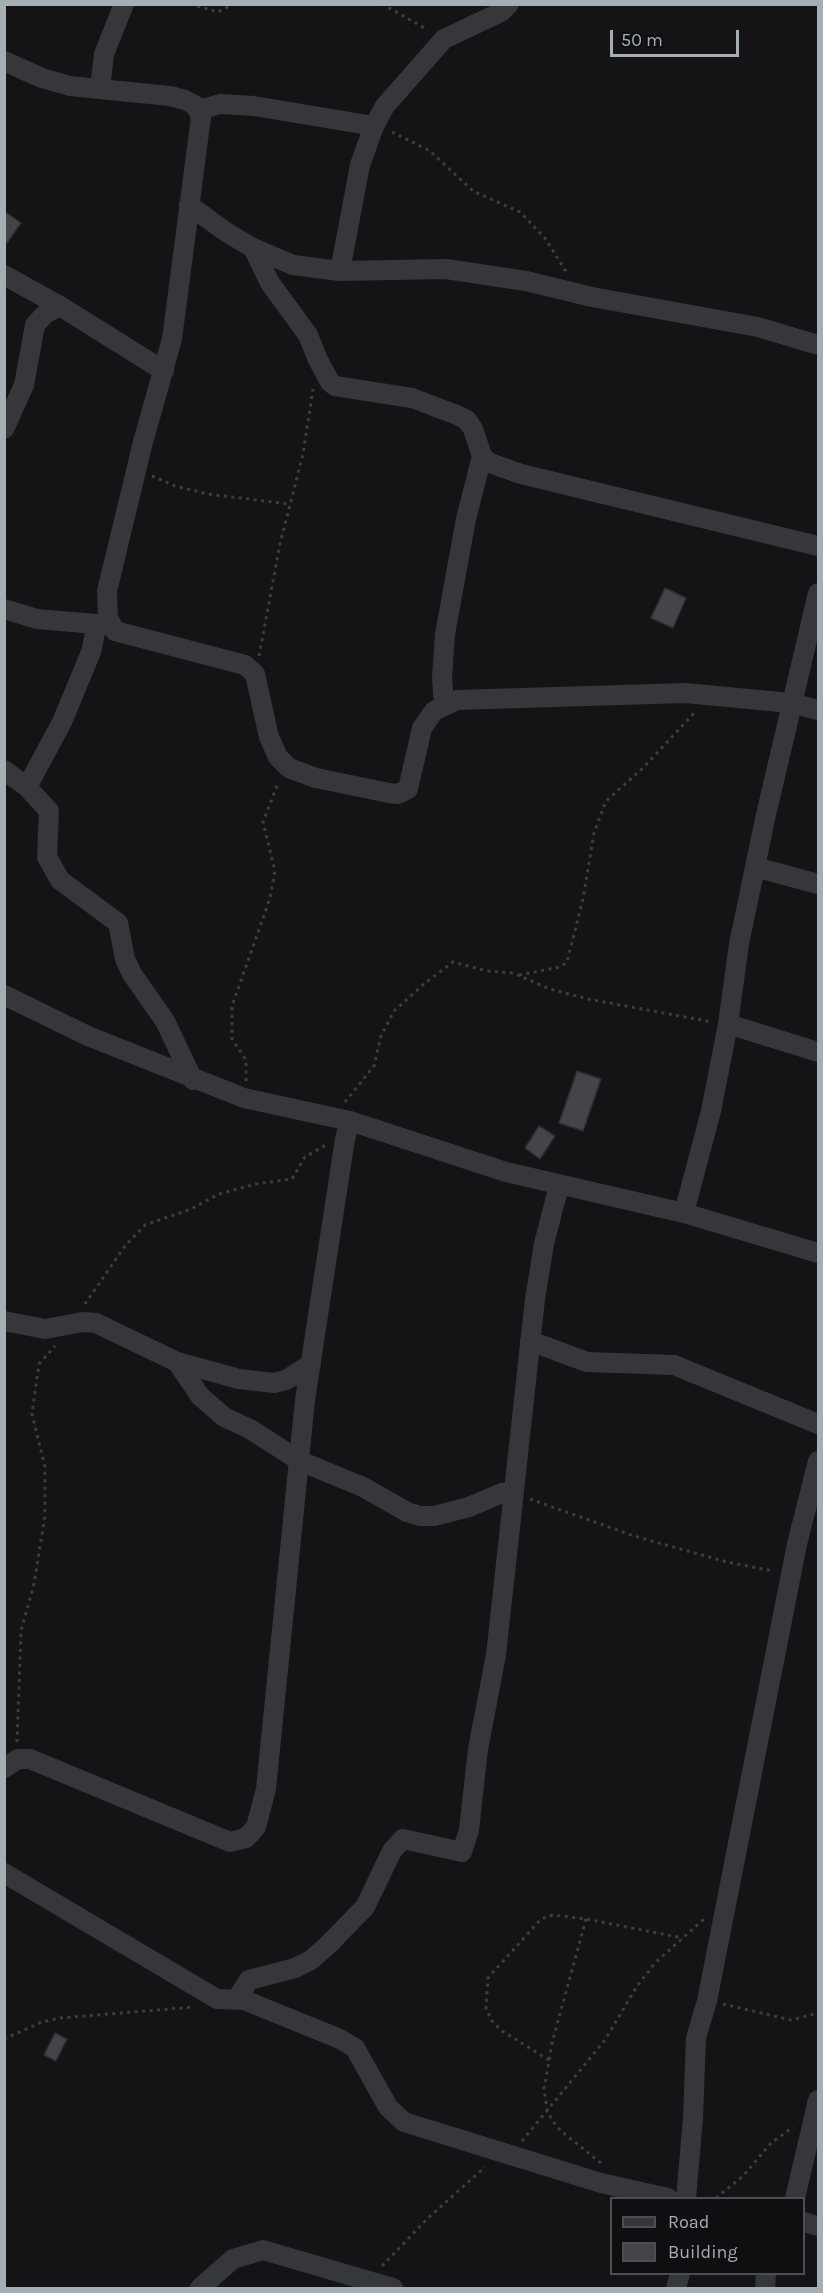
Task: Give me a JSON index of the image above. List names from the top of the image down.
{
  "legend": ["Road", "Building"],
  "scale_bar": "50 m"
}
